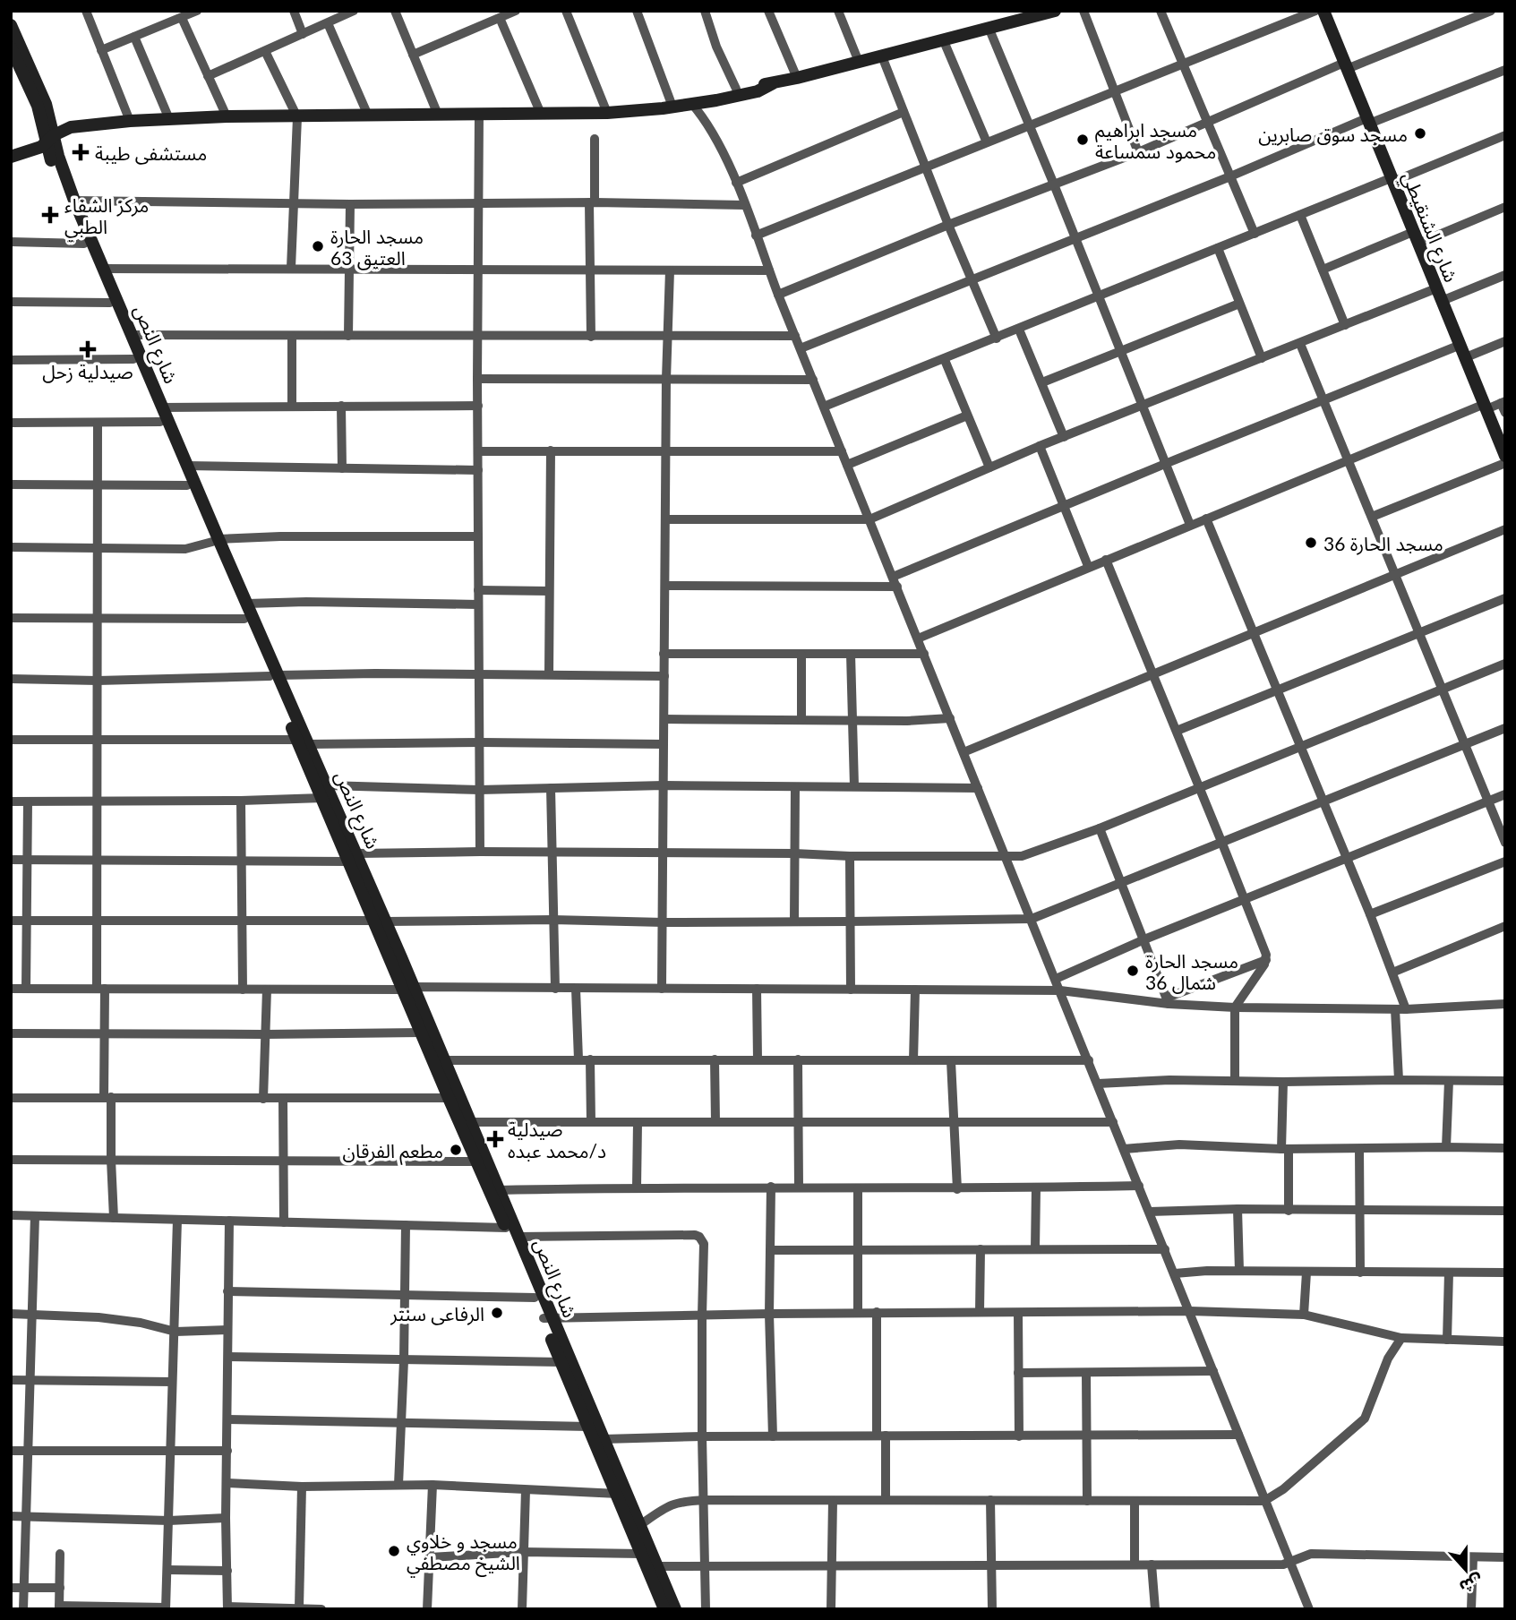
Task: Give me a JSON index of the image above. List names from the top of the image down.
{
  "streets": {
    "main road": ["شارع الشنقيطي", "شارع النص"]
  },
  "places": {
    "other": [
      "مسجد سوق صابرين",
      "مسجد ابراهيم محمود سمساعة",
      "مسجد الحارة 63 العتيق",
      "مسجد الحارة 36",
      "مسجد الحارة 36 شمال",
      "مطعم الفرقان",
      "الرفاعى سنتر",
      "مسجد و خلاوي الشيخ مصطفي"
    ],
    "health": [
      "مستشفى طيبة",
      "مركز الشفاء الطبي",
      "صيدلية زحل",
      "صيدلية د/محمد عبده"
    ]
  },
  "north": "bottom"
}
